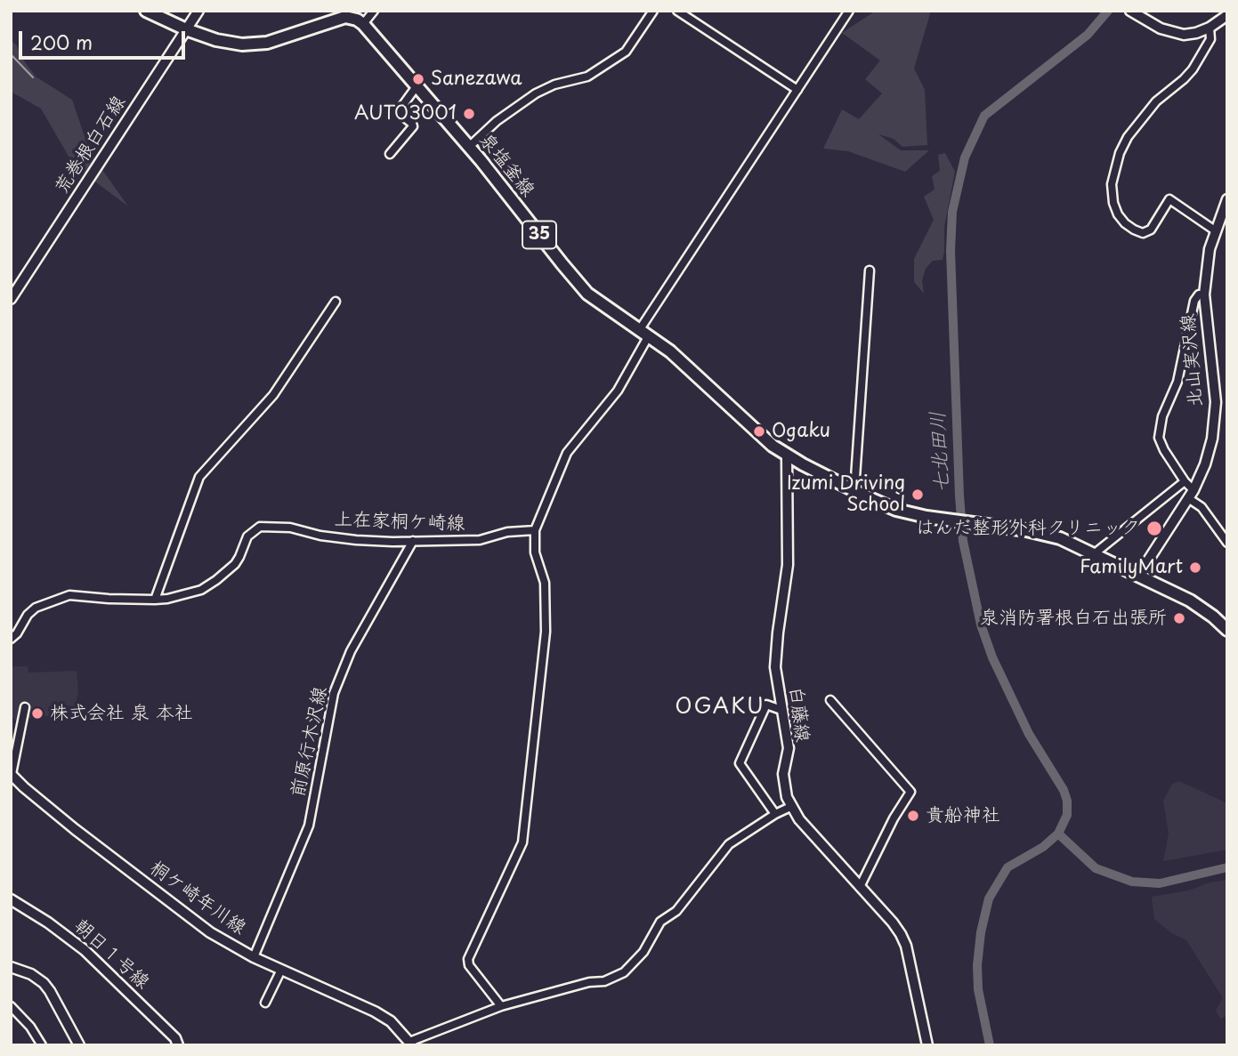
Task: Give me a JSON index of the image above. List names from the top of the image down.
{
  "streets": {
    "main road": ["泉塩釜線", "35"],
    "street": [
      "荒巻根白石線",
      "北山実沢線",
      "上在家桐ケ崎線",
      "白藤線",
      "前原行木沢線",
      "桐ケ崎年川線",
      "朝日１号線"
    ]
  },
  "crossings": [
    ["泉塩釜線", "35"],
    ["泉塩釜線", "白藤線"],
    ["35", "北山実沢線"],
    ["上在家桐ケ崎線", "前原行木沢線"],
    ["前原行木沢線", "桐ケ崎年川線"]
  ],
  "districts": ["OGAKU"],
  "water": ["七北田川"],
  "places": [
    "Sanezawa",
    "AUTO3001",
    "Ogaku",
    "Izumi Driving School",
    "はんだ整形外科クリニック",
    "FamilyMart",
    "泉消防署根白石出張所",
    "株式会社 泉 本社",
    "貴船神社"
  ],
  "scale_bar": "200 m"
}
